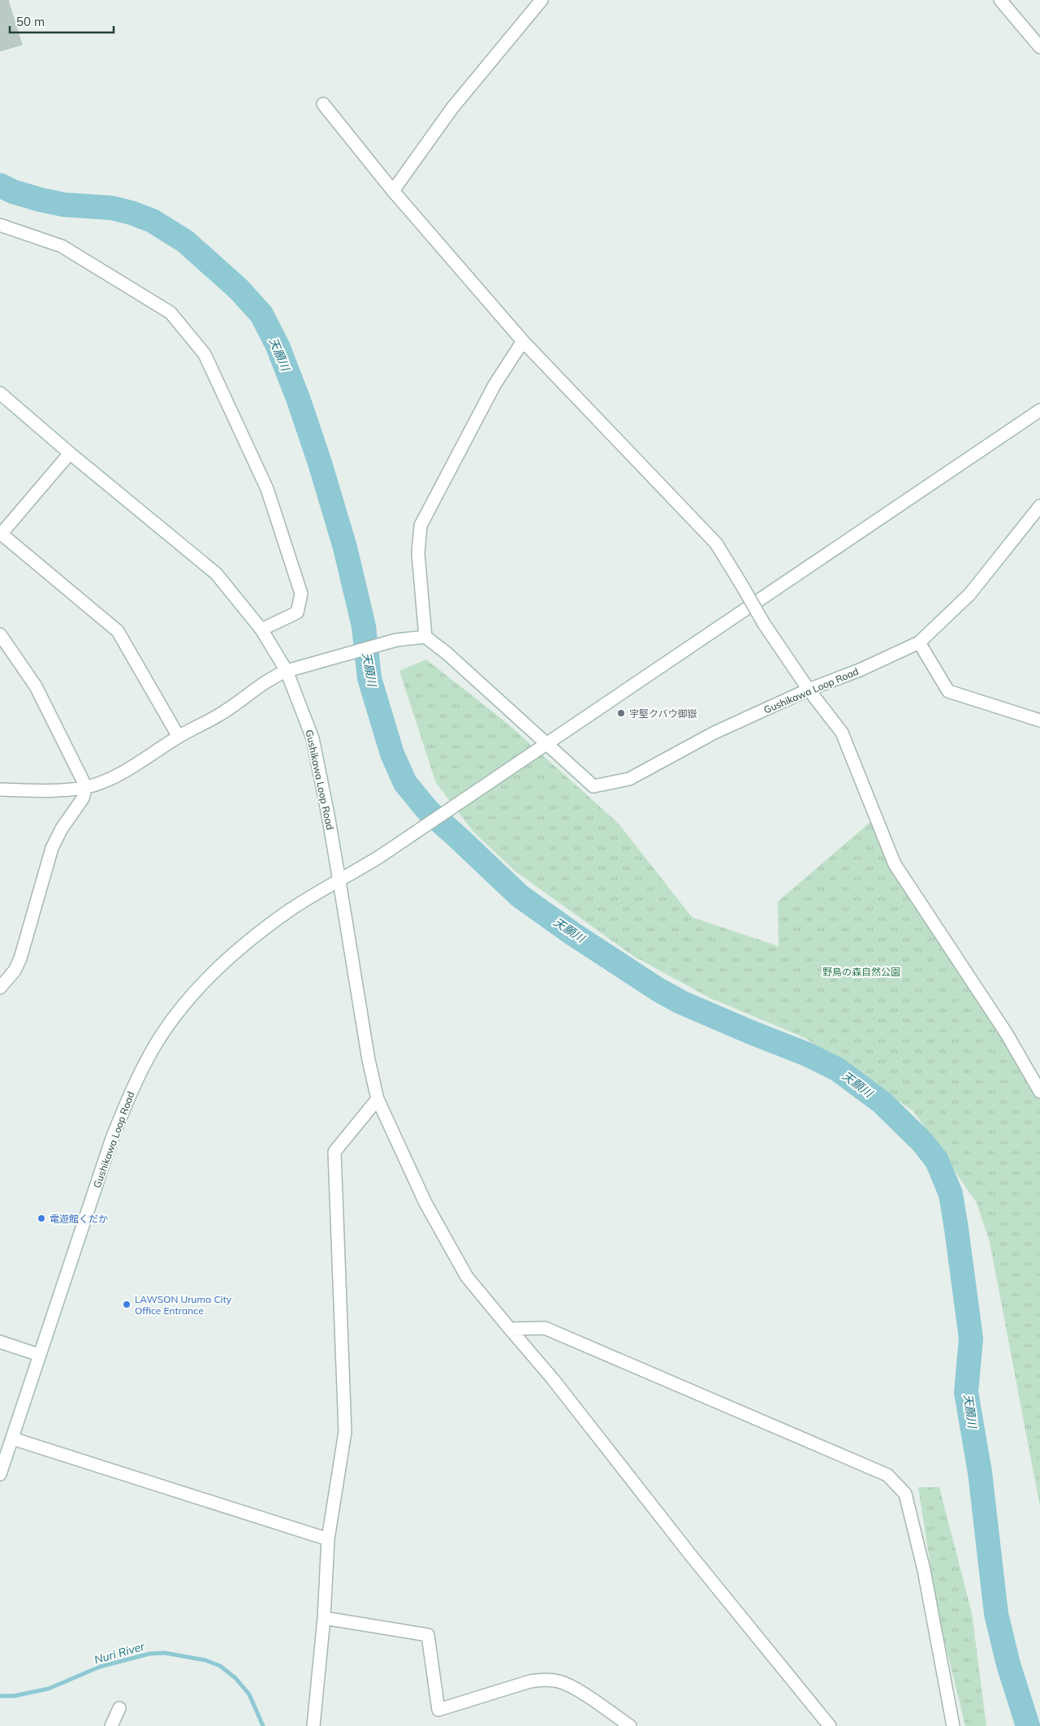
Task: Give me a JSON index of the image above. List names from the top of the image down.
{
  "streets": {
    "street": ["Gushikawa Loop Road"]
  },
  "water": ["天願川", "Nuri River"],
  "parks": ["野鳥の森自然公園"],
  "places": ["宇堅クバウ御嶽", "電遊館くだか", "LAWSON Uruma City Office Entrance"],
  "scale_bar": "50 m"
}
